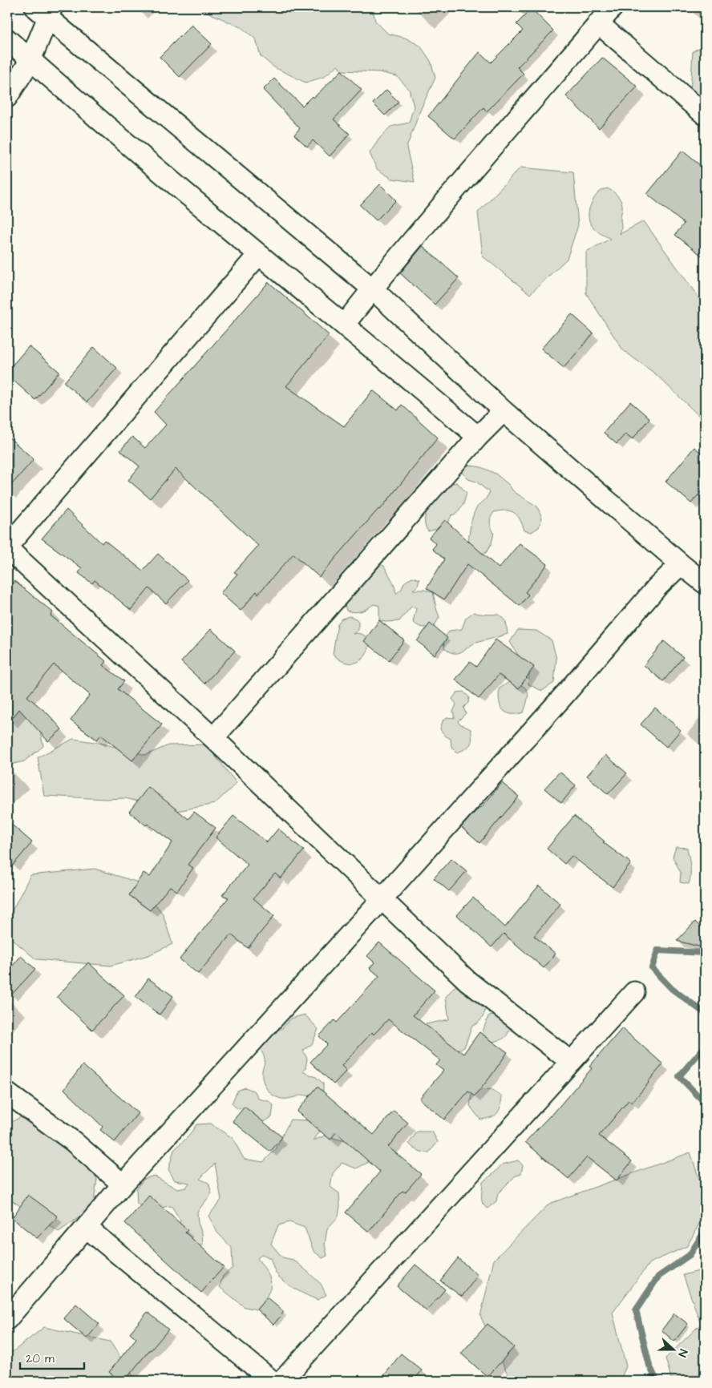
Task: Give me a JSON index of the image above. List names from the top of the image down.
{
  "scale_bar": "20 m",
  "north": "right"
}
